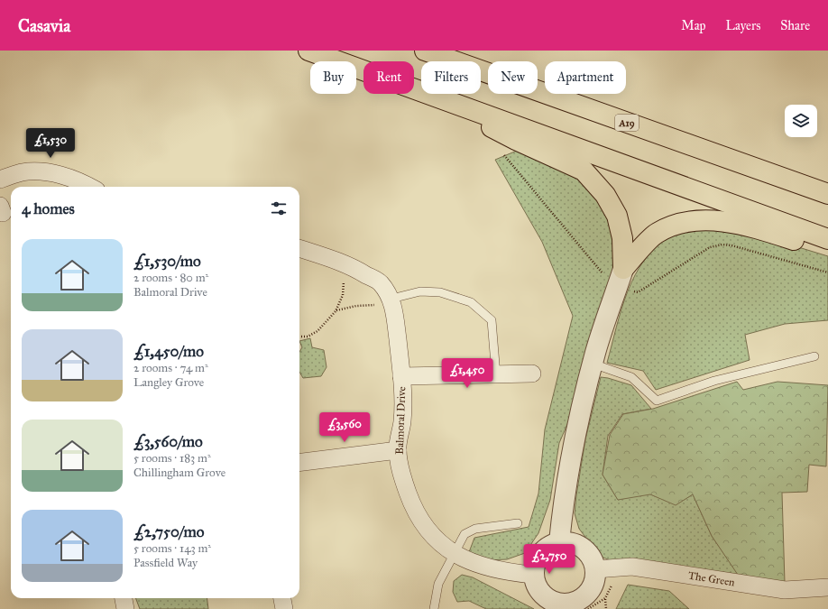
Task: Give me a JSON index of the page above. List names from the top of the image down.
{
  "streets": {
    "highway": ["A19"],
    "street": ["Balmoral Drive", "The Green"]
  },
  "crossings": [
    ["Balmoral Drive", "The Green"]
  ],
  "page": {
    "header": "Casavia",
    "nav": ["Map", "Layers", "Share"],
    "chip": [
      "Buy",
      "Rent",
      "Filters",
      "New",
      "Apartment"
    ],
    "price": [
      "£1,530",
      "£1,450",
      "£3,560",
      "£2,750"
    ],
    "heading": "4 homes",
    "list": [
      {
        "name": "£1,530/mo",
        "note": "2 rooms · 80 m² · Balmoral Drive"
      },
      {
        "name": "£1,450/mo",
        "note": "2 rooms · 74 m² · Langley Grove"
      },
      {
        "name": "£3,560/mo",
        "note": "5 rooms · 183 m² · Chillingham Grove"
      },
      {
        "name": "£2,750/mo",
        "note": "5 rooms · 143 m² · Passfield Way"
      }
    ]
  }
}
